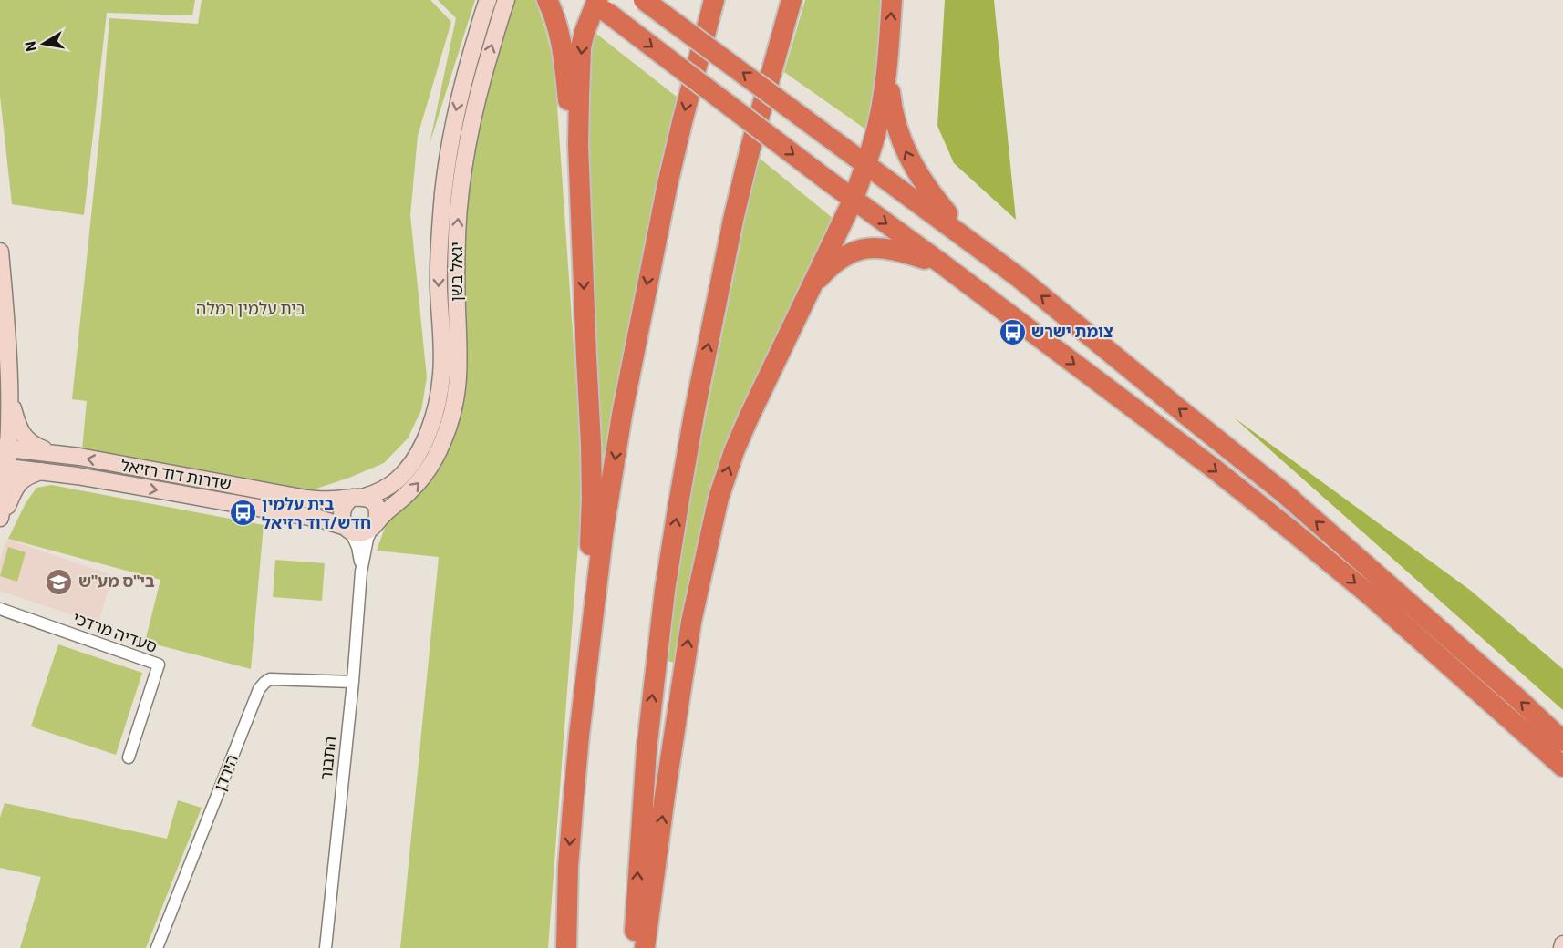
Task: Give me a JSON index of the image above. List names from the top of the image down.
{
  "streets": {
    "main road": ["יגאל בשן", "שדרות דוד רזיאל"],
    "street": ["סעדיה מרדכי", "התבור", "הירדן"]
  },
  "crossings": [
    ["יגאל בשן", "שדרות דוד רזיאל"],
    ["יגאל בשן", "התבור"],
    ["שדרות דוד רזיאל", "התבור"],
    ["התבור", "הירדן"]
  ],
  "parks": ["בית עלמין רמלה"],
  "places": {
    "bus stop": ["צומת ישרש", "בית עלמין חדש/דוד רזיאל"],
    "school or university": ["בי\"ס מע\"ש"]
  },
  "north": "left"
}
